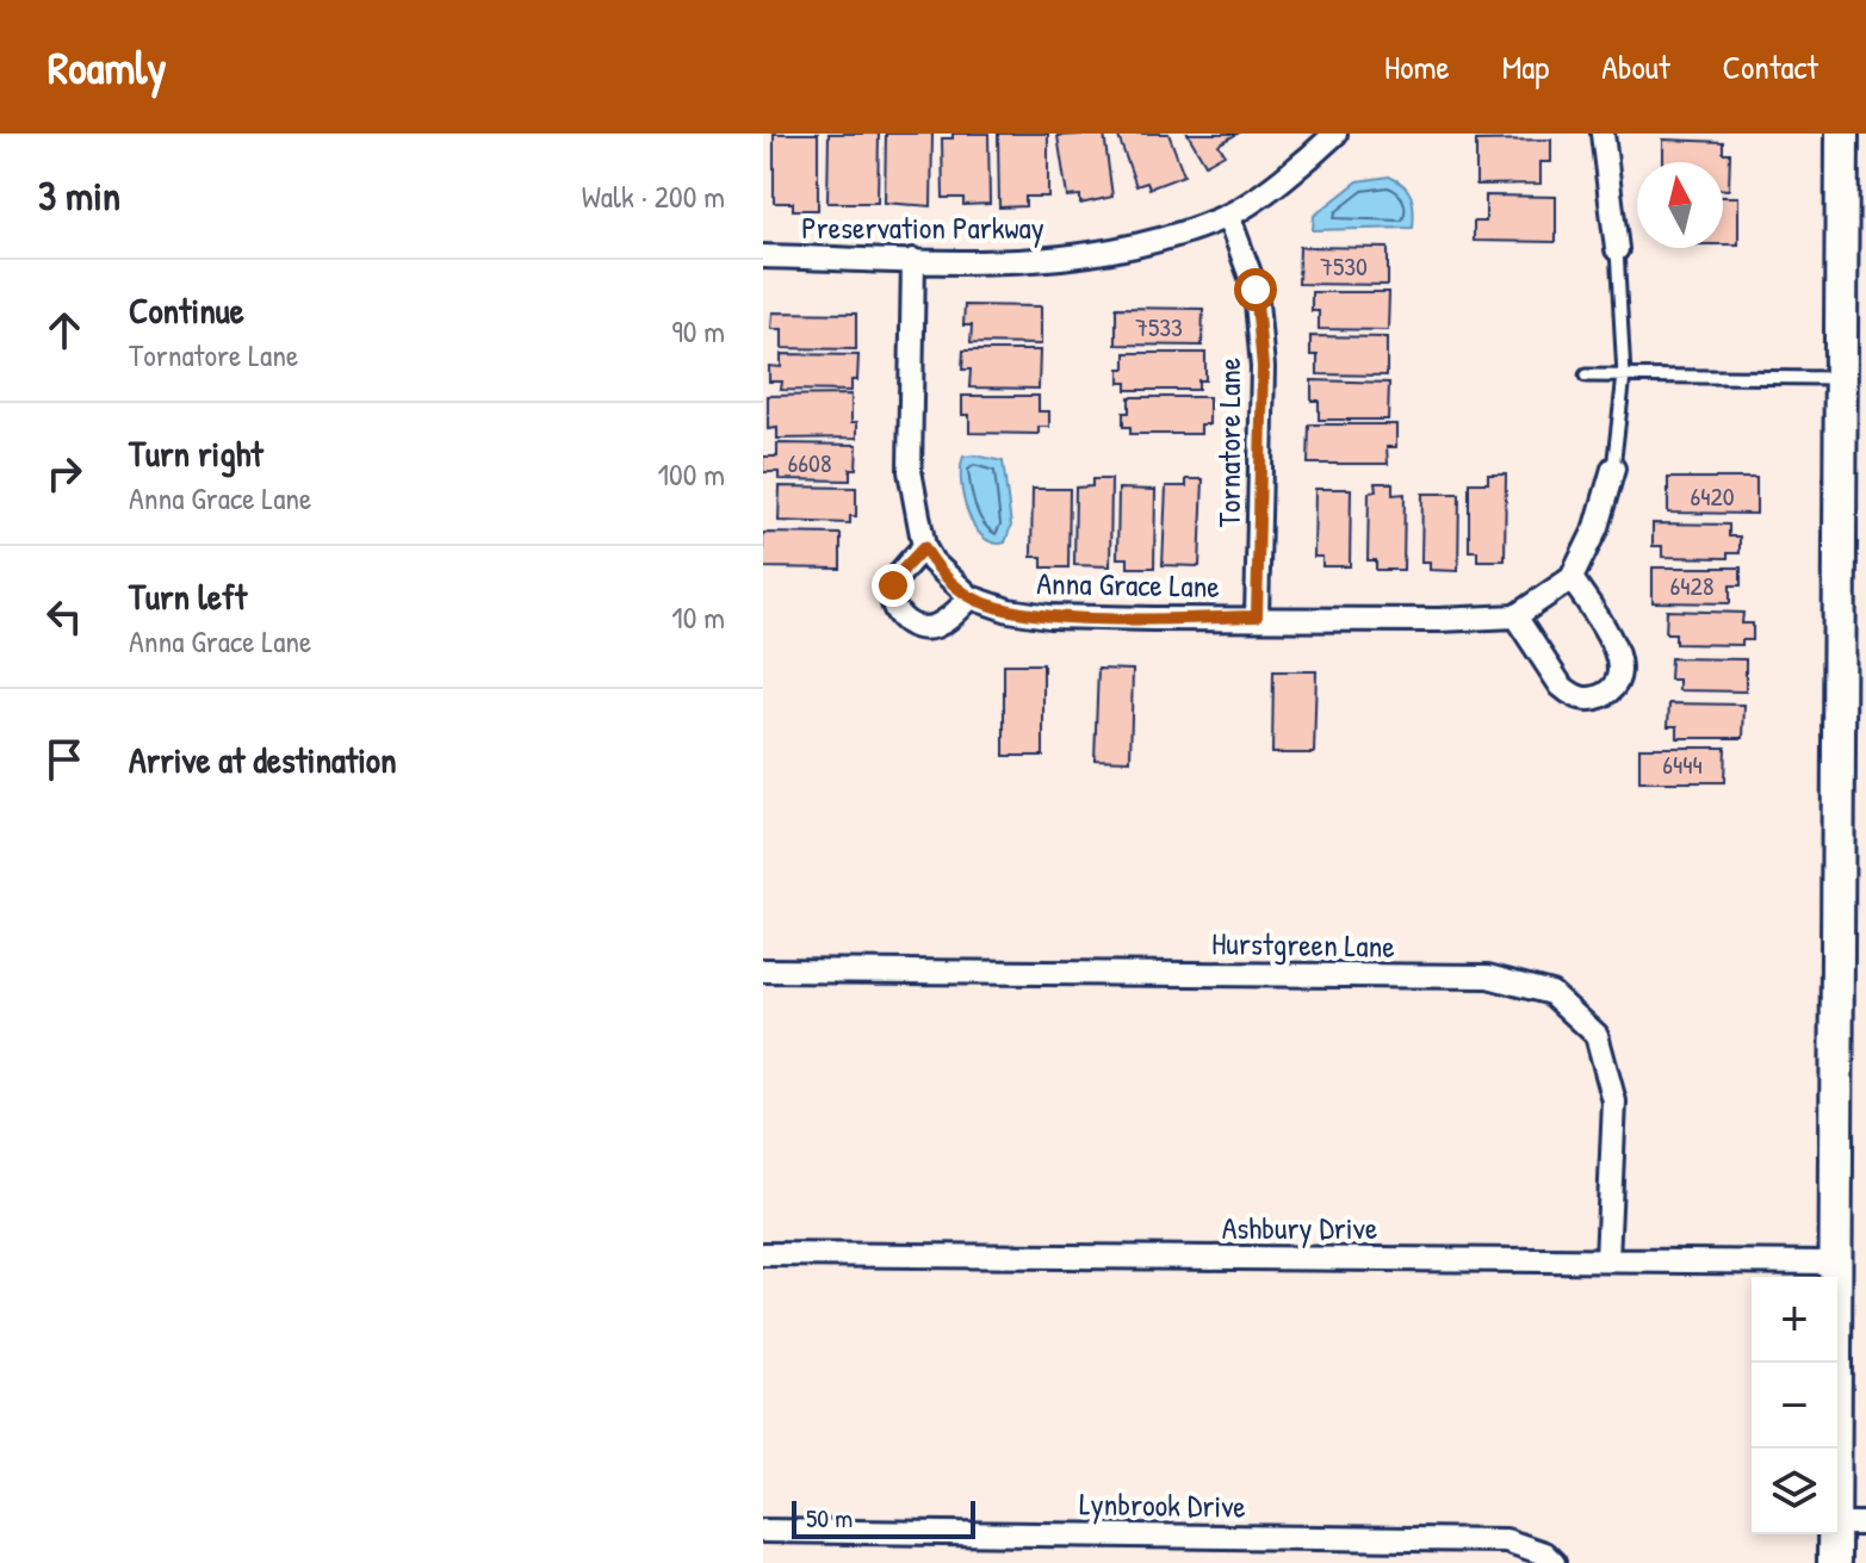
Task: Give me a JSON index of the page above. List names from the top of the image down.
{
  "streets": {
    "street": [
      "Preservation Parkway",
      "Tornatore Lane",
      "Anna Grace Lane",
      "Hurstgreen Lane",
      "Ashbury Drive",
      "Lynbrook Drive"
    ]
  },
  "crossings": [
    ["Preservation Parkway", "Tornatore Lane"],
    ["Tornatore Lane", "Anna Grace Lane"],
    ["Hurstgreen Lane", "Ashbury Drive"]
  ],
  "house_numbers": [
    "7530",
    "7533",
    "6608",
    "6420",
    "6428",
    "6444"
  ],
  "scale_bar": "50 m",
  "north": "top",
  "page": {
    "header": "Roamly",
    "nav": [
      "Home",
      "Map",
      "About",
      "Contact"
    ],
    "heading": ["3 min", "Walk · 200 m"],
    "list": [
      ["Continue", "Tornatore Lane", "90 m"],
      ["Turn right", "Anna Grace Lane", "100 m"],
      ["Turn left", "Anna Grace Lane", "10 m"],
      "Arrive at destination"
    ],
    "map_buttons": ["+", "−"],
    "scale": "50 m"
  }
}
